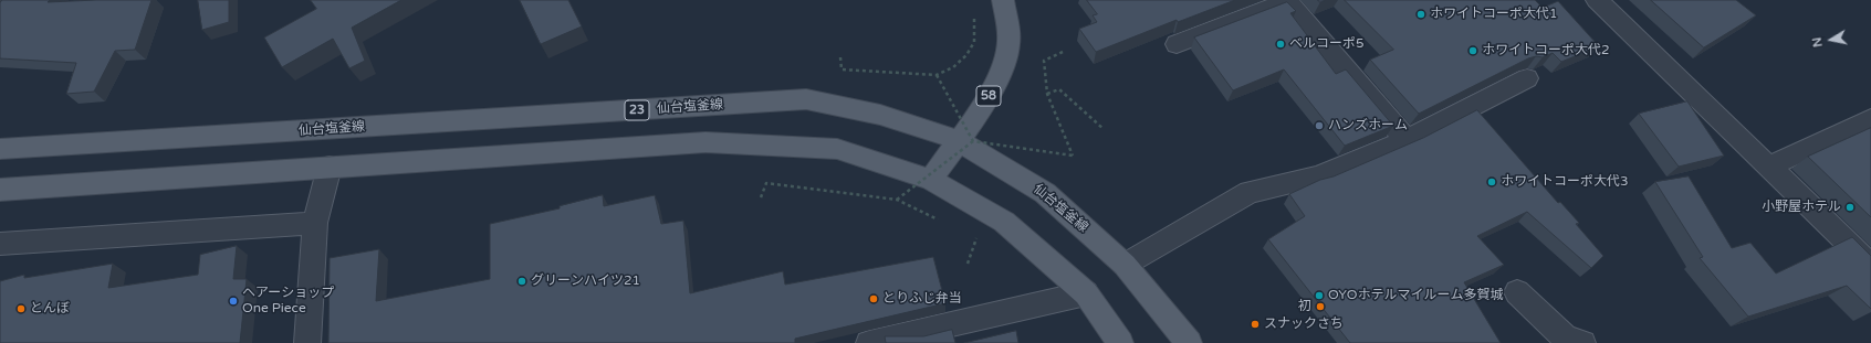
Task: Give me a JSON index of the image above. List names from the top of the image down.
{
  "streets": {
    "main road": ["58", "仙台塩釜線", "23"]
  },
  "crossings": [
    ["58", "仙台塩釜線"]
  ],
  "places": [
    "ホワイトコーポ大代1",
    "ベルコーポ5",
    "ホワイトコーポ大代2",
    "ハンズホーム",
    "ホワイトコーポ大代3",
    "小野屋ホテル",
    "グリーンハイツ21",
    "OYOホテルマイルーム多賀城",
    "とりふじ弁当",
    "ヘアーショップ One Piece",
    "初",
    "とんぼ",
    "スナックさち"
  ],
  "north": "left"
}
